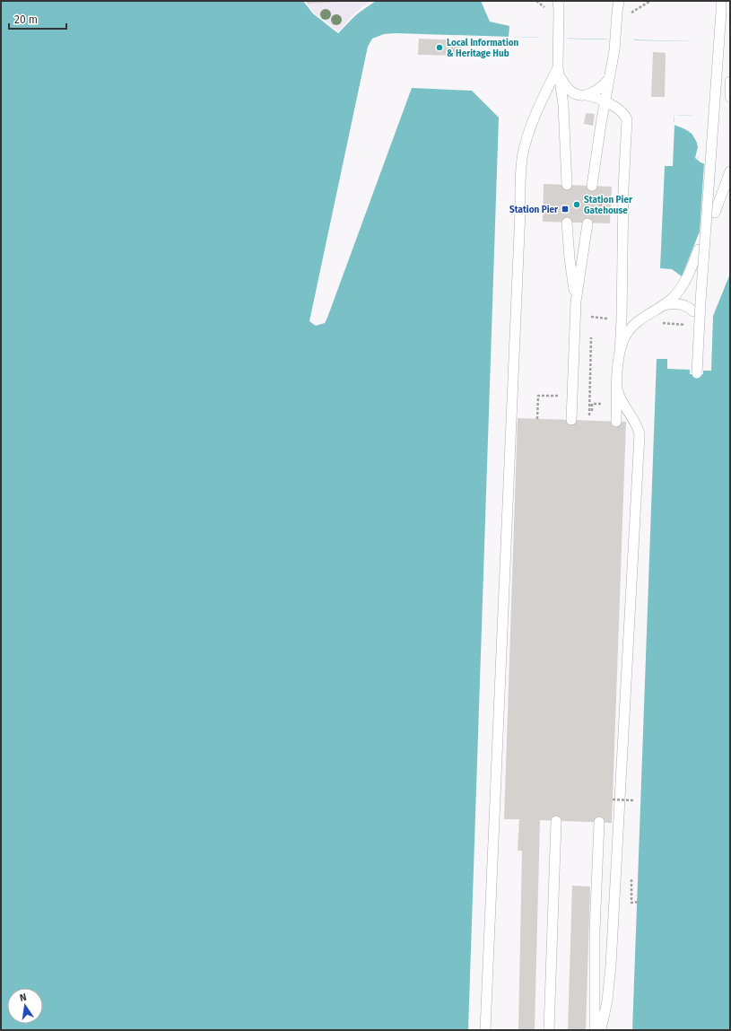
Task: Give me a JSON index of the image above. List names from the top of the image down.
{
  "places": {
    "other": ["Local Information & Heritage Hub", "Station Pier Gatehouse"],
    "transit": ["Station Pier"]
  },
  "scale_bar": "20 m",
  "north": "top"
}
